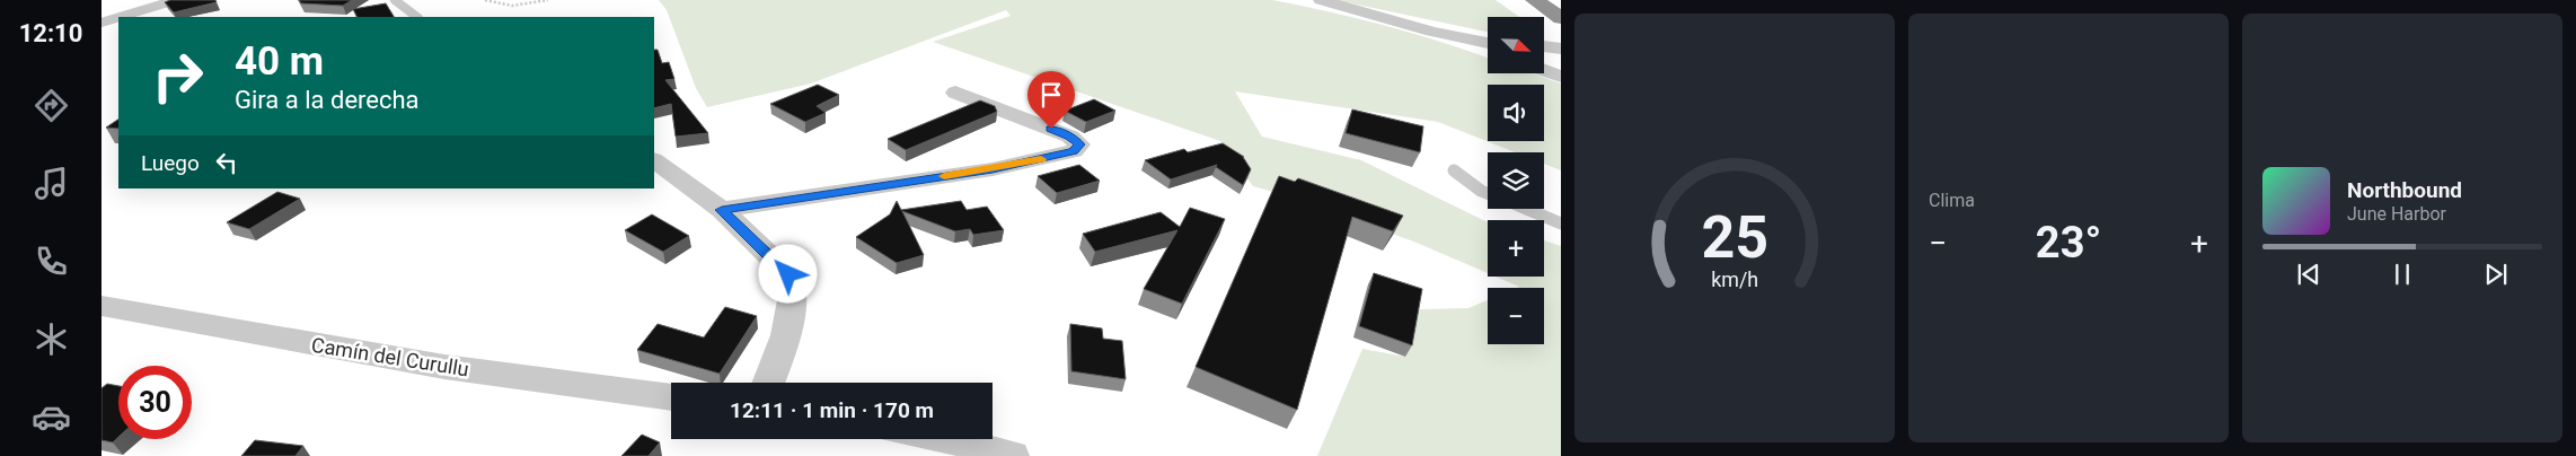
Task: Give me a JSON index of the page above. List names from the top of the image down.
{
  "streets": {
    "street": ["Camín del Curullu"]
  },
  "north": "bottom right",
  "page": {
    "tabs": "12:10",
    "tile": "Clima",
    "map_buttons": ["+", "−"],
    "turn": ["40 m", "Gira a la derecha"],
    "then": "Luego",
    "song": ["Northbound", "June Harbor"],
    "heat": ["−", "23°", "+"],
    "limit": "30",
    "trip": "12:11 · 1 min · 170 m",
    "gauge": ["25", "km/h"]
  }
}
